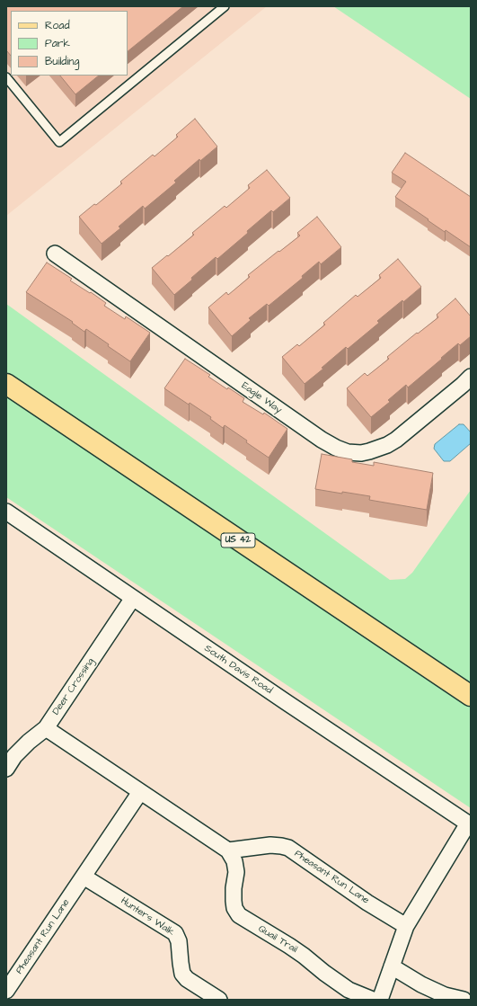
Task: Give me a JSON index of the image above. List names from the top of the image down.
{
  "streets": {
    "main road": ["US 42"],
    "street": [
      "Eagle Way",
      "South Davis Road",
      "Deer Crossing",
      "Pheasant Run Lane",
      "Hunters Walk",
      "Quail Trail"
    ]
  },
  "crossings": [
    ["South Davis Road", "Deer Crossing"],
    ["Pheasant Run Lane", "Hunters Walk"],
    ["Pheasant Run Lane", "Quail Trail"]
  ],
  "legend": ["Road", "Park", "Building"]
}
